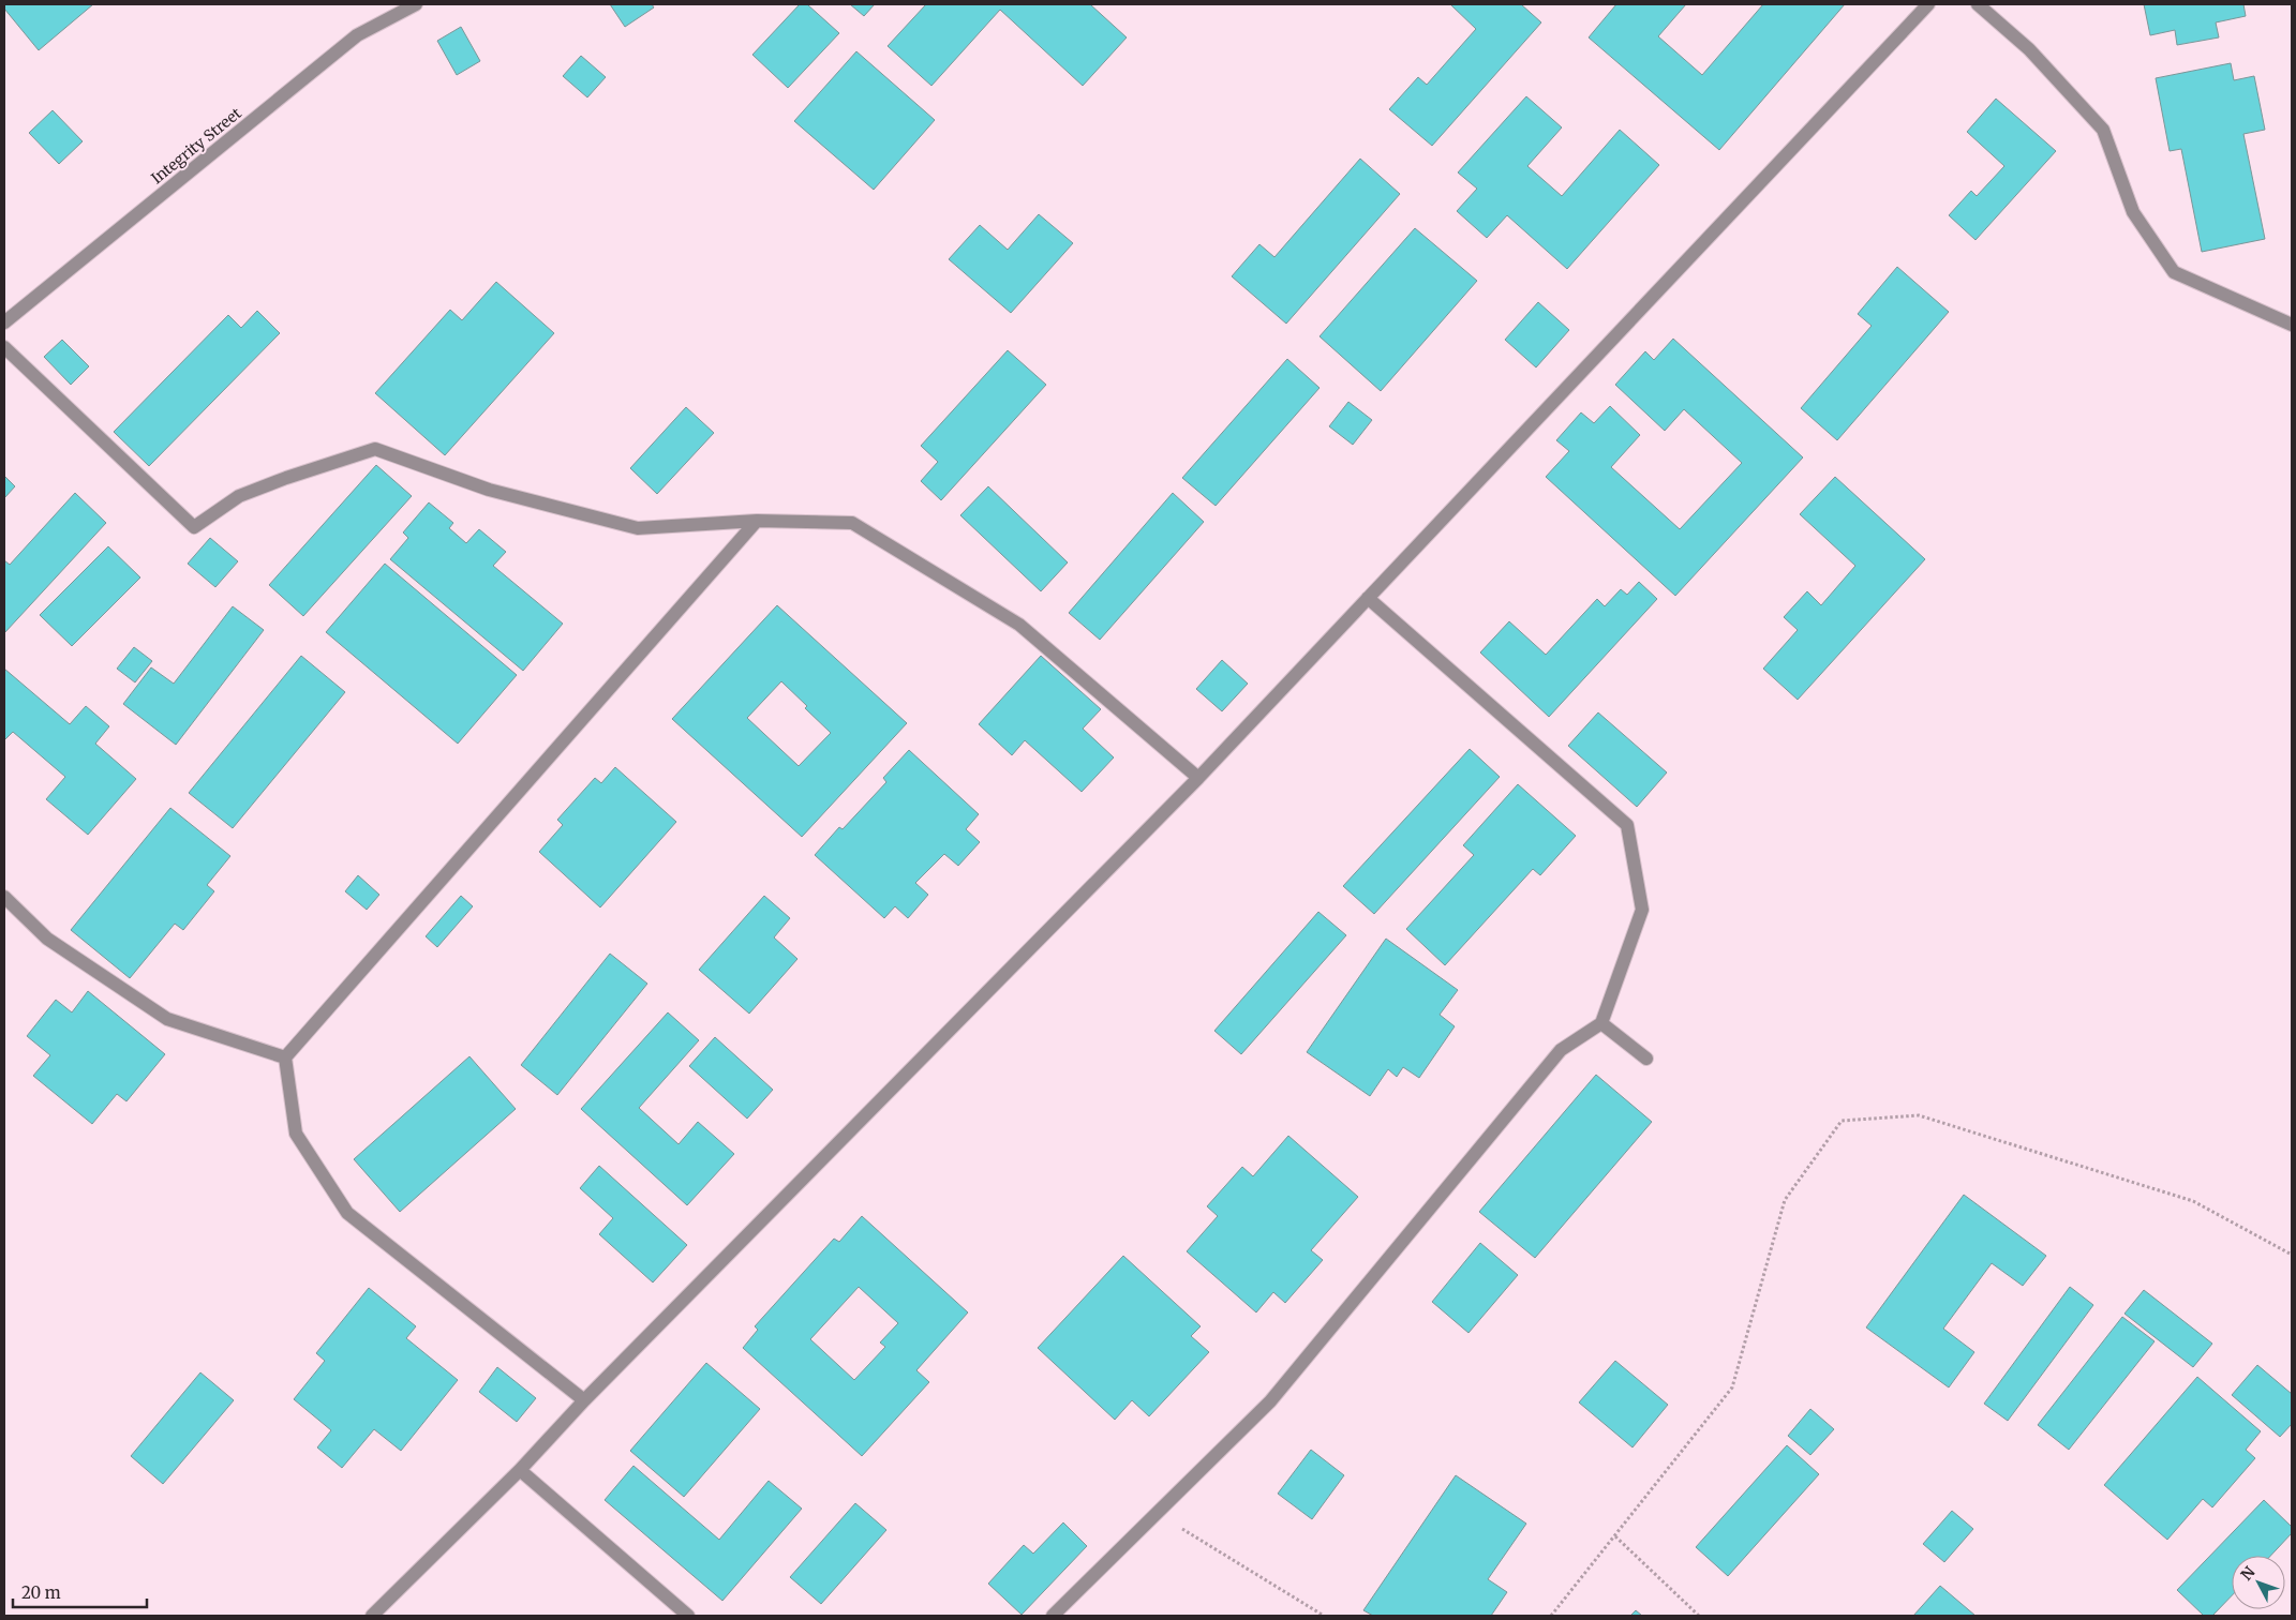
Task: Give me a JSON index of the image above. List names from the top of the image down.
{
  "streets": {
    "street": ["Integrity Street"]
  },
  "scale_bar": "20 m",
  "north": "top left"
}
